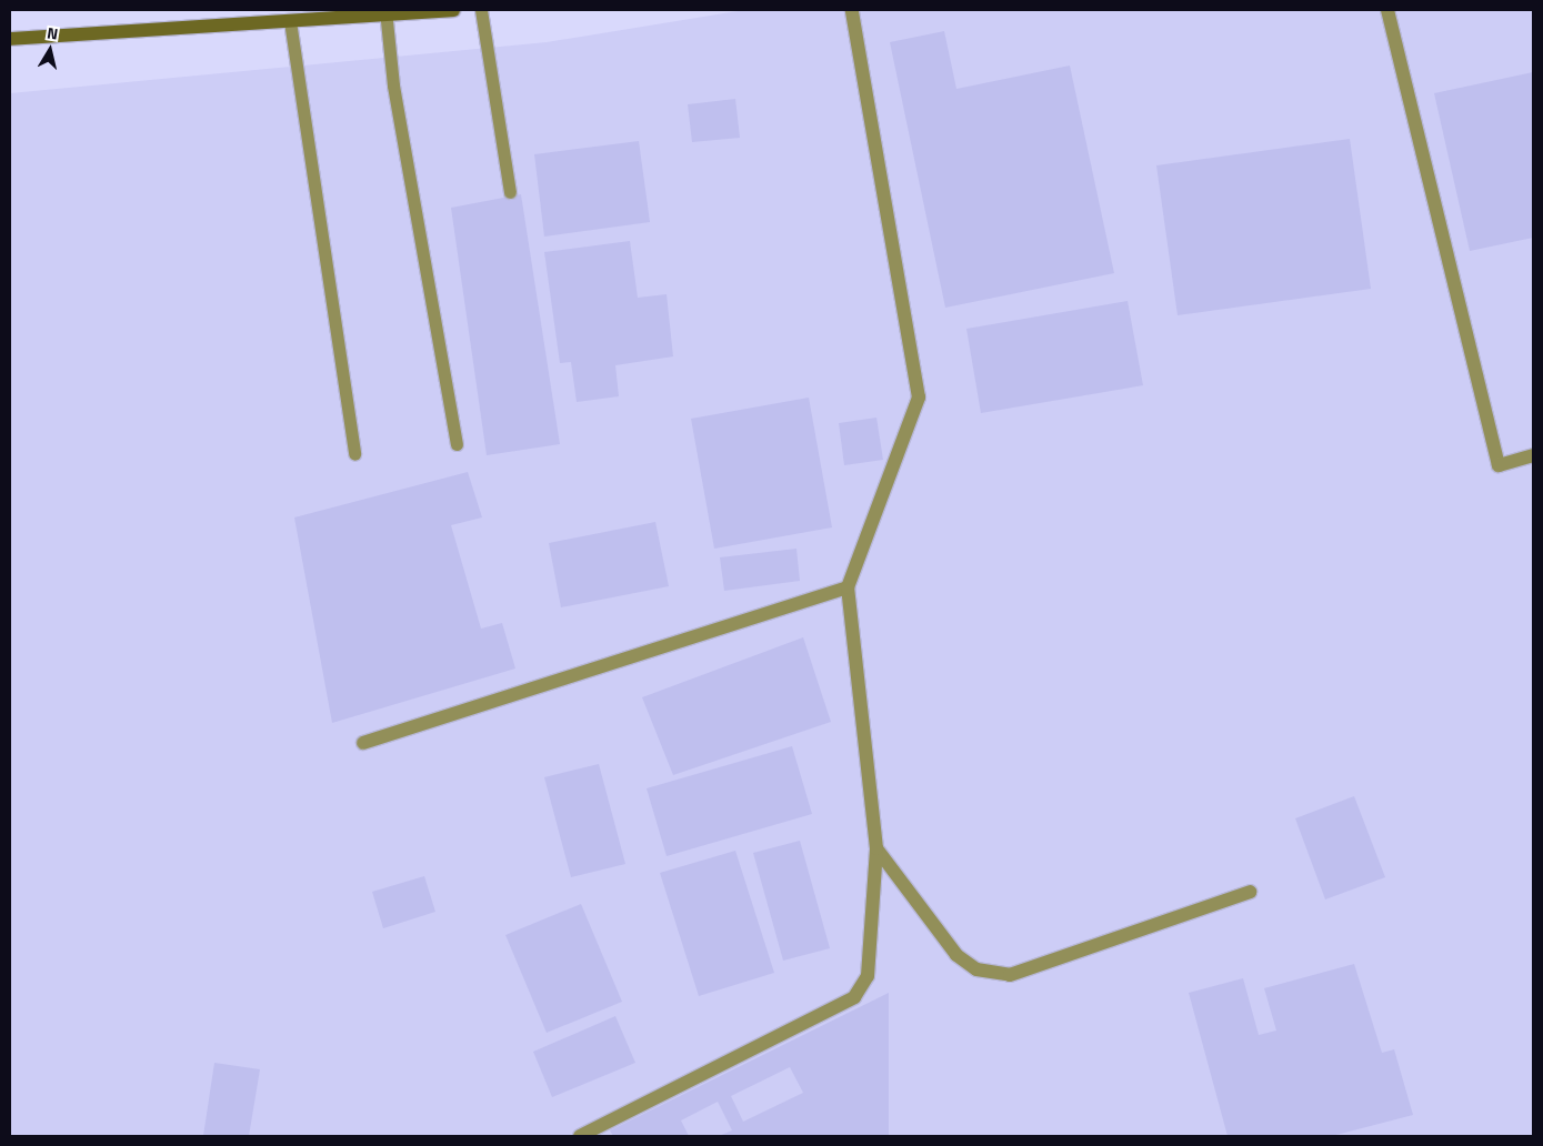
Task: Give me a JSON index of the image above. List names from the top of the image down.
{
  "north": "top"
}
